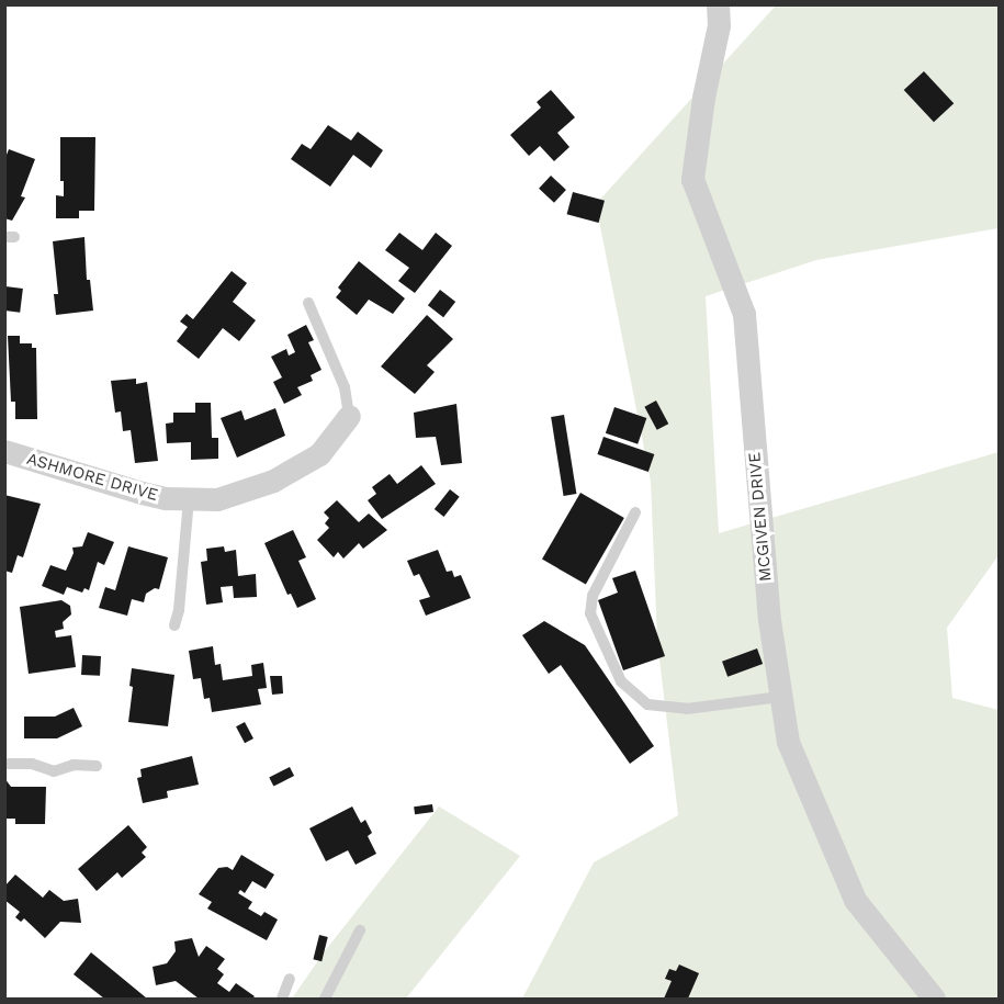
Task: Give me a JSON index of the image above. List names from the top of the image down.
{
  "streets": {
    "street": ["ASHMORE DRIVE", "MCGIVEN DRIVE"]
  }
}
